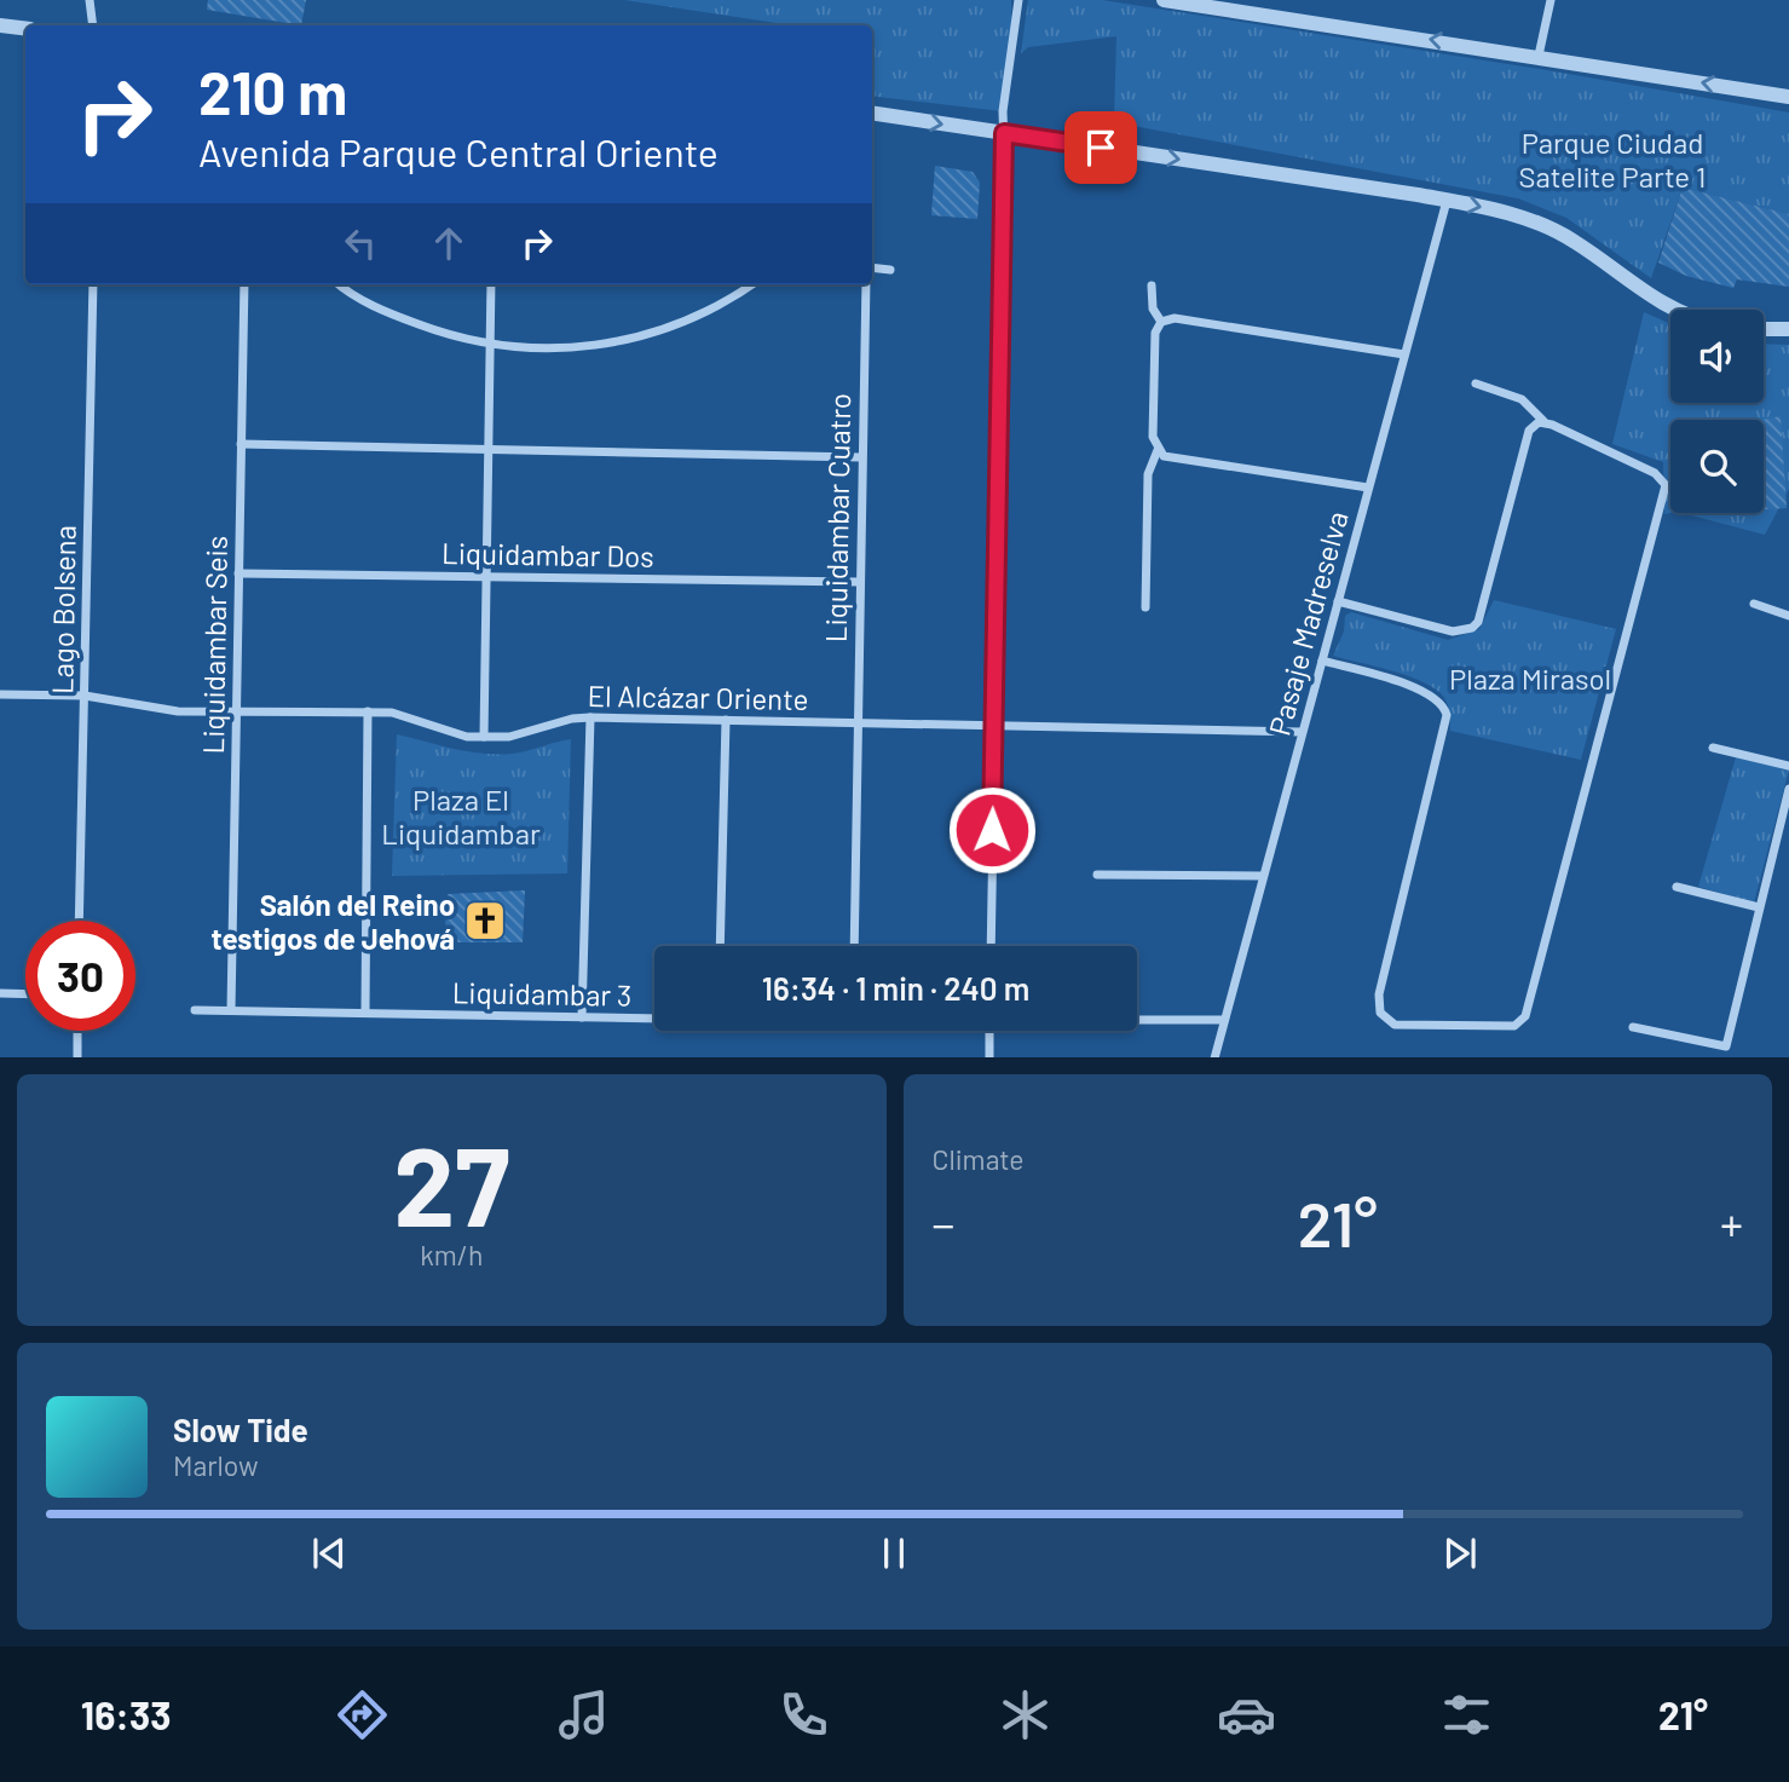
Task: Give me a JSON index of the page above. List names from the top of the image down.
{
  "streets": {
    "street": [
      "Liquidambar Cuatro",
      "Liquidambar Dos",
      "Lago Bolsena",
      "Pasaje Madreselva",
      "Liquidambar Seis",
      "El Alcázar Oriente",
      "Liquidambar 3"
    ]
  },
  "crossings": [
    ["Liquidambar Cuatro", "Liquidambar Dos"],
    ["Liquidambar Cuatro", "El Alcázar Oriente"],
    ["Liquidambar Dos", "Liquidambar Seis"],
    ["Lago Bolsena", "El Alcázar Oriente"],
    ["Pasaje Madreselva", "El Alcázar Oriente"],
    ["Liquidambar Seis", "El Alcázar Oriente"],
    ["Liquidambar Seis", "Liquidambar 3"]
  ],
  "parks": ["Parque Ciudad Satelite Parte 1", "Plaza Mirasol", "Plaza El Liquidambar"],
  "places": {
    "church": ["Salón del Reino testigos de Jehová"]
  },
  "page": {
    "turn": ["210 m", "Avenida Parque Central Oriente"],
    "limit": "30",
    "trip": "16:34 · 1 min · 240 m",
    "tile": [
      ["27", "km/h"],
      "Climate"
    ],
    "heat": ["−", "21°", "+"],
    "song": ["Slow Tide", "Marlow"],
    "tabs": ["16:33", "21°"]
  }
}
